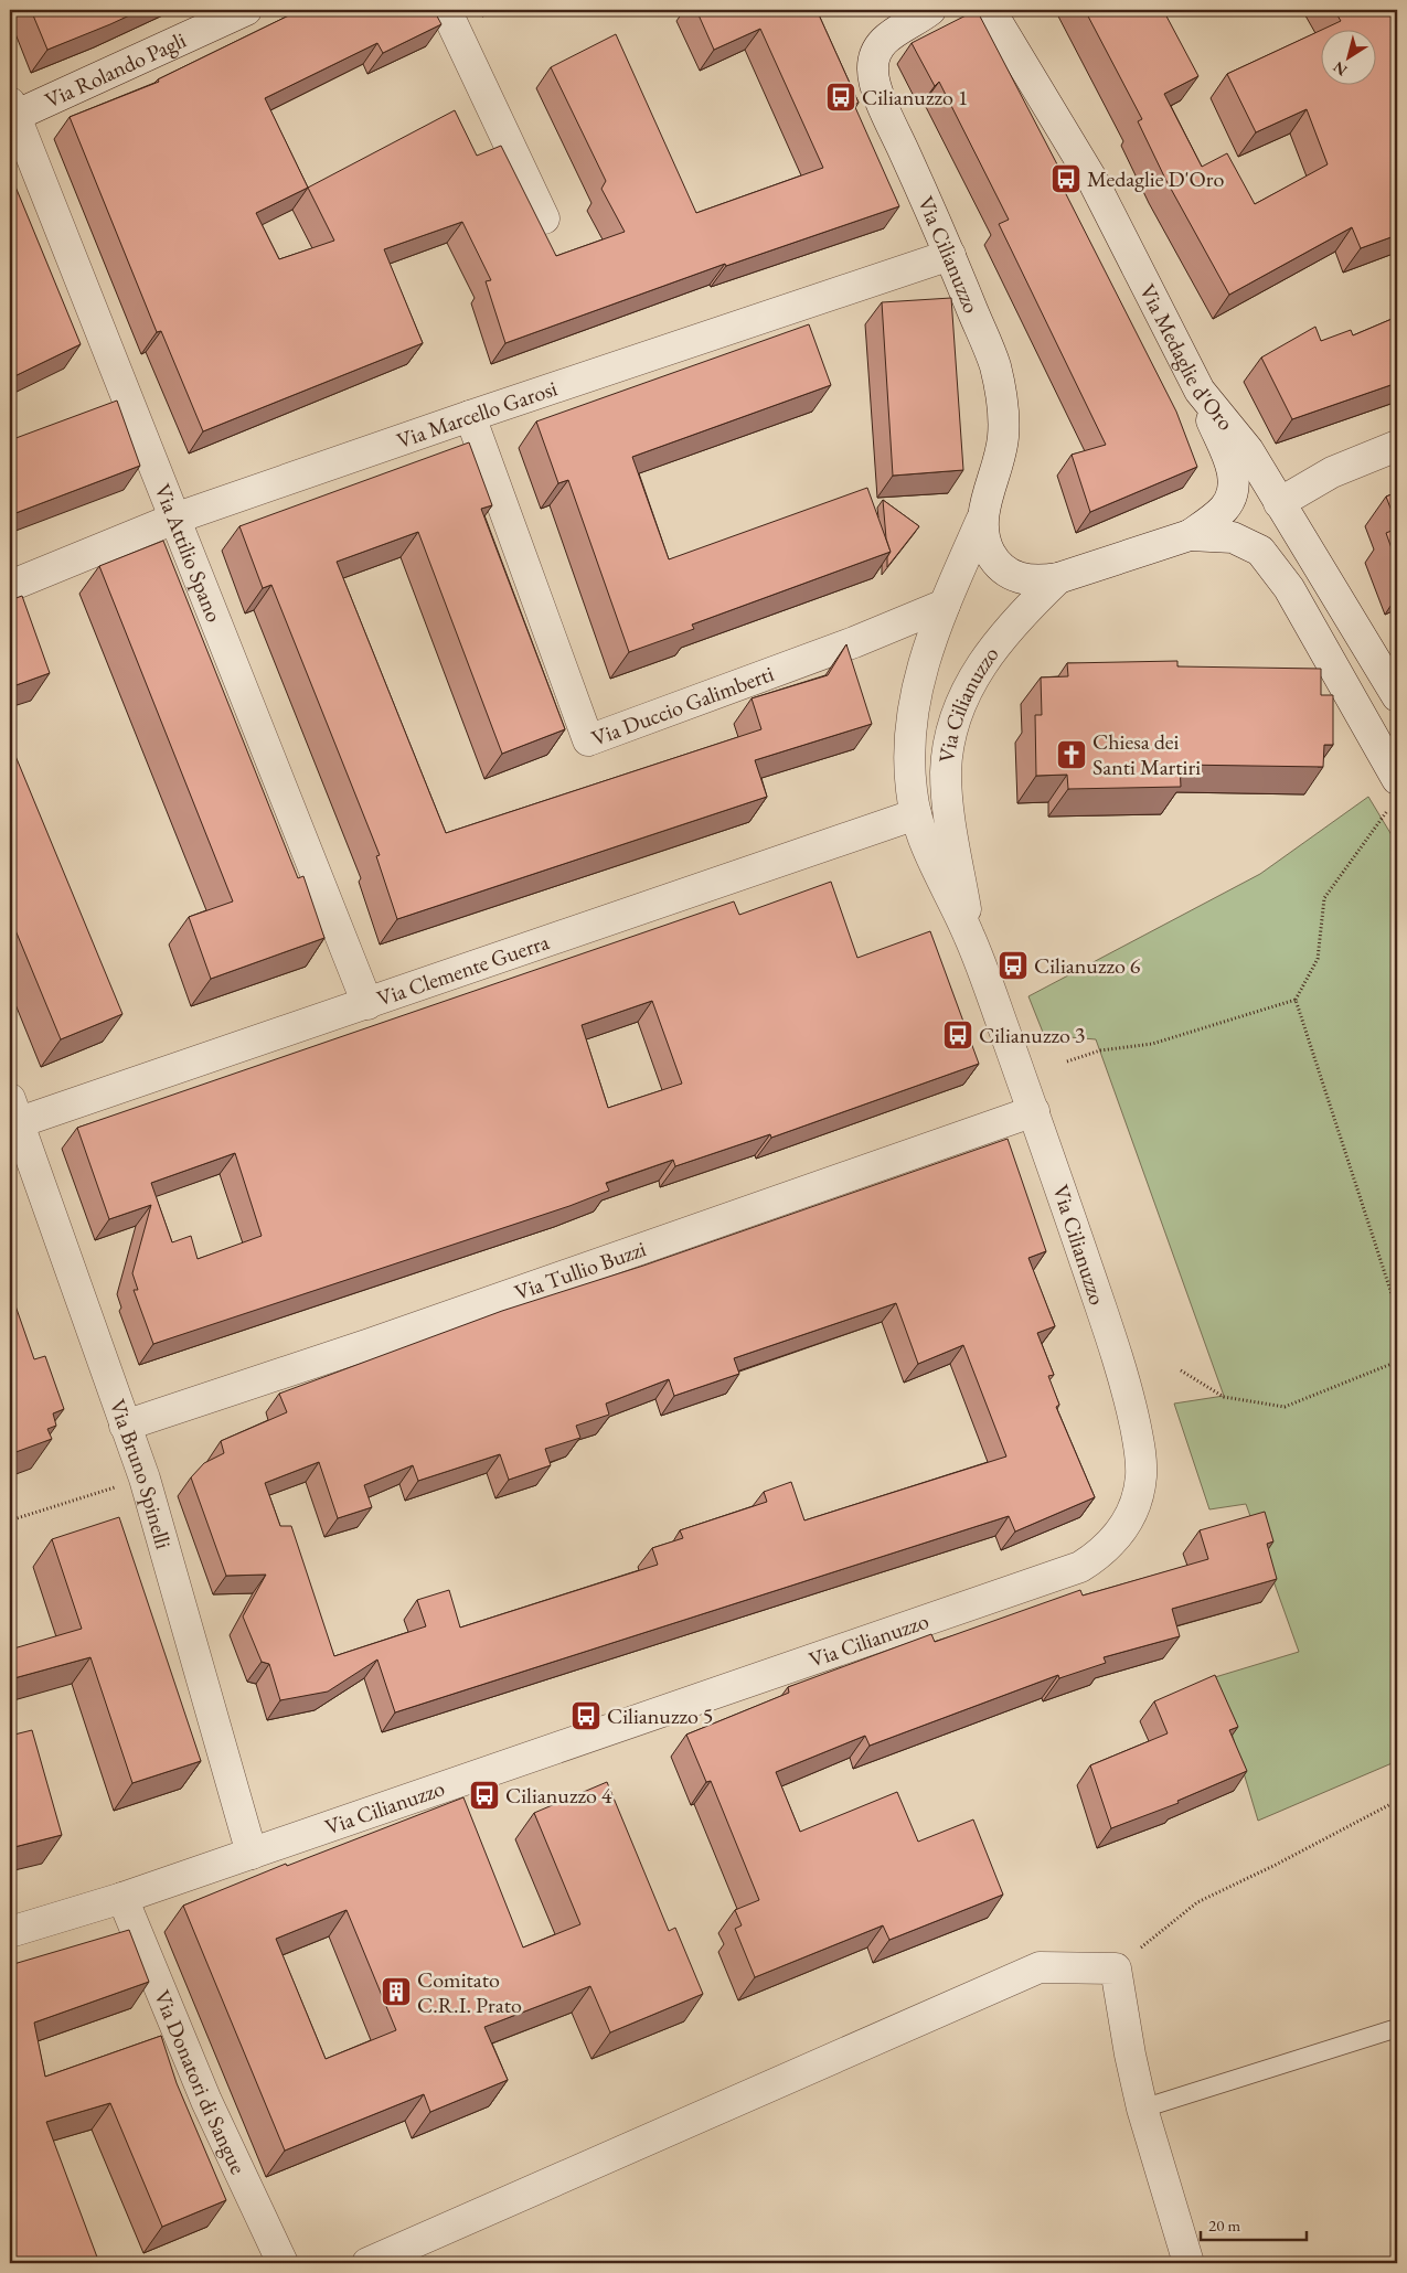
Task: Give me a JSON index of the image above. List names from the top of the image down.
{
  "streets": {
    "street": [
      "Via Rolando Pagli",
      "Via Cilianuzzo",
      "Via Medaglie d'Oro",
      "Via Marcello Garosi",
      "Via Attilio Spano",
      "Via Duccio Galimberti",
      "Via Clemente Guerra",
      "Via Tullio Buzzi",
      "Via Bruno Spinelli",
      "Via Donatori di Sangue"
    ]
  },
  "crossings": [
    ["Via Rolando Pagli", "Via Attilio Spano"],
    ["Via Cilianuzzo", "Via Marcello Garosi"],
    ["Via Cilianuzzo", "Via Duccio Galimberti"],
    ["Via Cilianuzzo", "Via Clemente Guerra"],
    ["Via Cilianuzzo", "Via Tullio Buzzi"],
    ["Via Cilianuzzo", "Via Bruno Spinelli"],
    ["Via Cilianuzzo", "Via Donatori di Sangue"],
    ["Via Marcello Garosi", "Via Attilio Spano"],
    ["Via Marcello Garosi", "Via Duccio Galimberti"],
    ["Via Attilio Spano", "Via Clemente Guerra"],
    ["Via Clemente Guerra", "Via Bruno Spinelli"],
    ["Via Tullio Buzzi", "Via Bruno Spinelli"]
  ],
  "places": {
    "bus stop": [
      "Cilianuzzo 1",
      "Medaglie D'Oro",
      "Cilianuzzo 6",
      "Cilianuzzo 3",
      "Cilianuzzo 5",
      "Cilianuzzo 4"
    ],
    "church": ["Chiesa dei Santi Martiri"],
    "building": ["Comitato C.R.I. Prato"]
  },
  "scale_bar": "20 m",
  "north": "bottom left"
}
